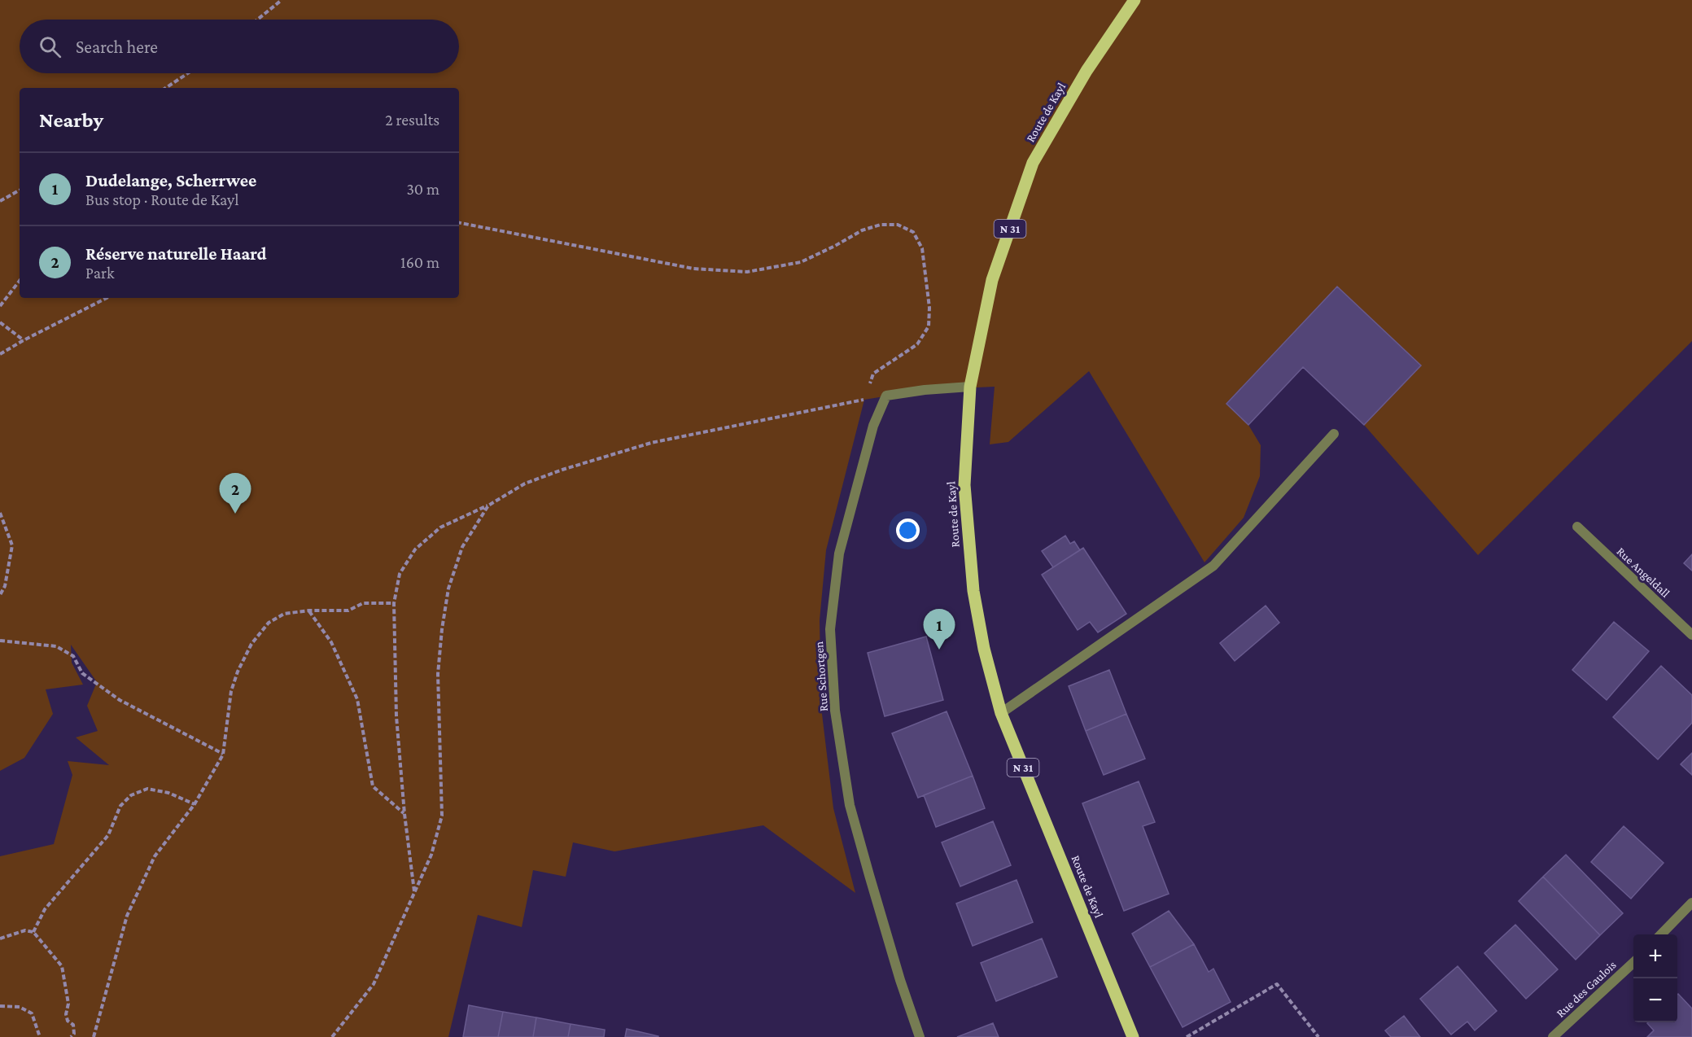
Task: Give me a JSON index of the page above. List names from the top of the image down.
{
  "streets": {
    "main road": ["Route de Kayl", "N 31"],
    "street": ["Rue Angeldall", "Rue Schortgen", "Rue des Gaulois"]
  },
  "page": {
    "search": "Search here",
    "heading": ["Nearby", "2 results"],
    "list": [
      {
        "mark": "1",
        "name": "Dudelange, Scherrwee",
        "note": "Bus stop · Route de Kayl",
        "value": "30 m"
      },
      {
        "mark": "2",
        "name": "Réserve naturelle Haard",
        "note": "Park",
        "value": "160 m"
      }
    ],
    "pins": ["2", "1"],
    "map_buttons": ["+", "−"]
  }
}
